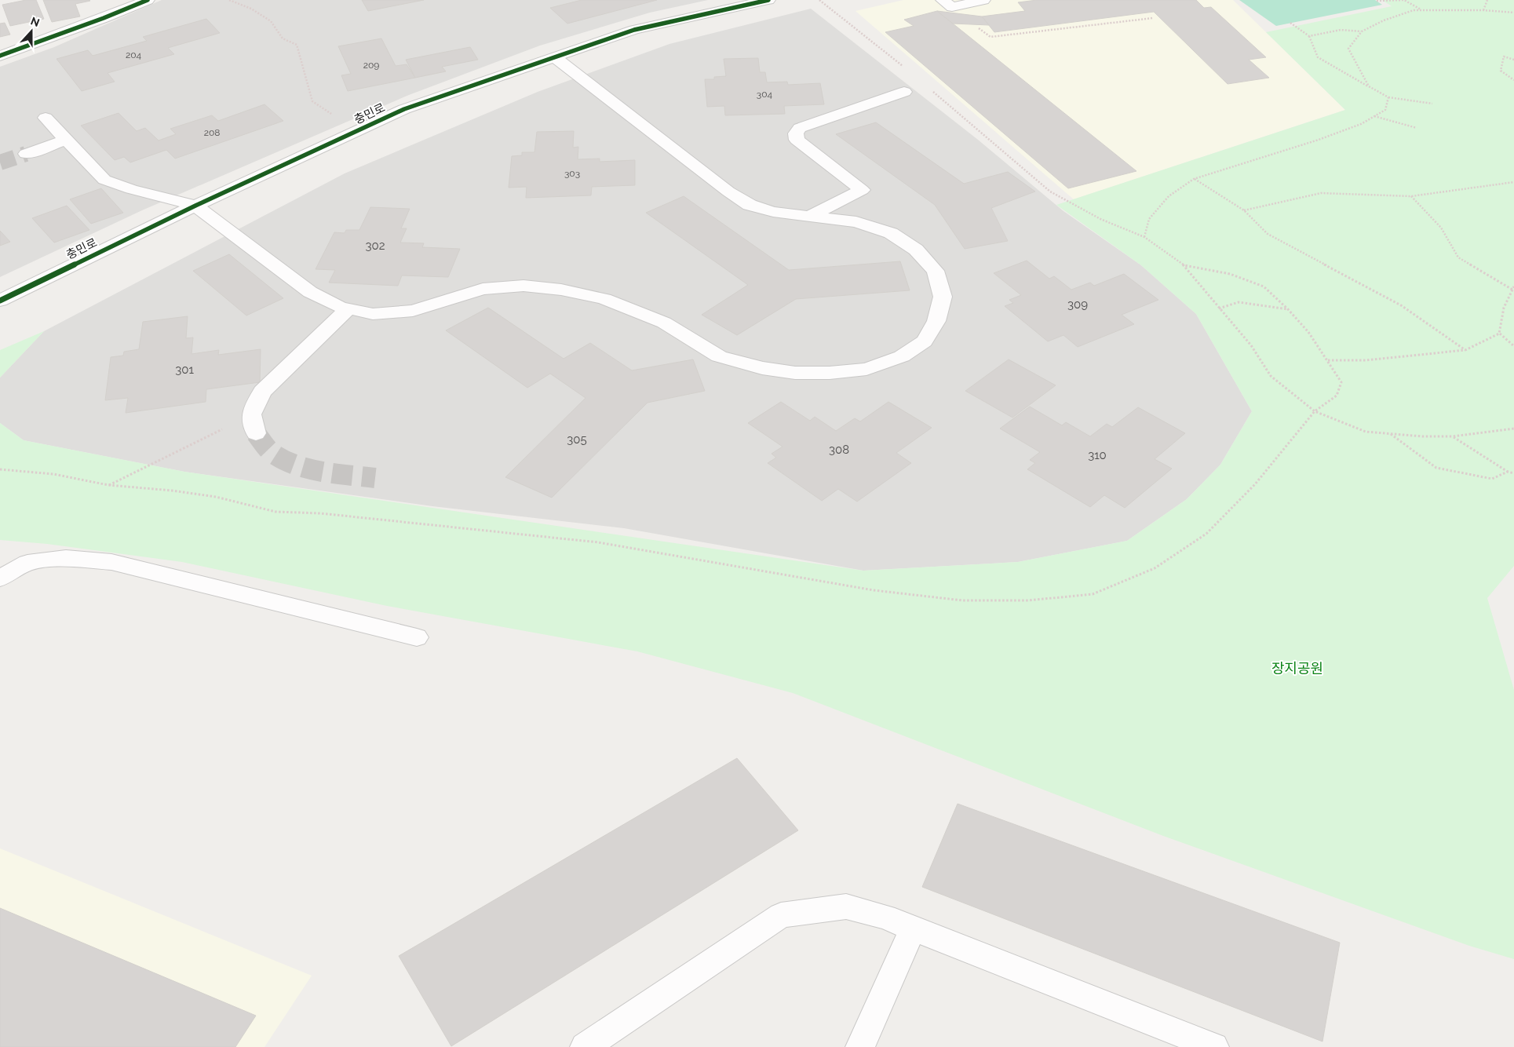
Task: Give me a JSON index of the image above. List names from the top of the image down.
{
  "streets": {
    "street": ["충민로"]
  },
  "parks": ["장지공원"],
  "house_numbers": [
    "204",
    "209",
    "304",
    "208",
    "303",
    "302",
    "309",
    "301",
    "305",
    "308",
    "310"
  ],
  "north": "top"
}
